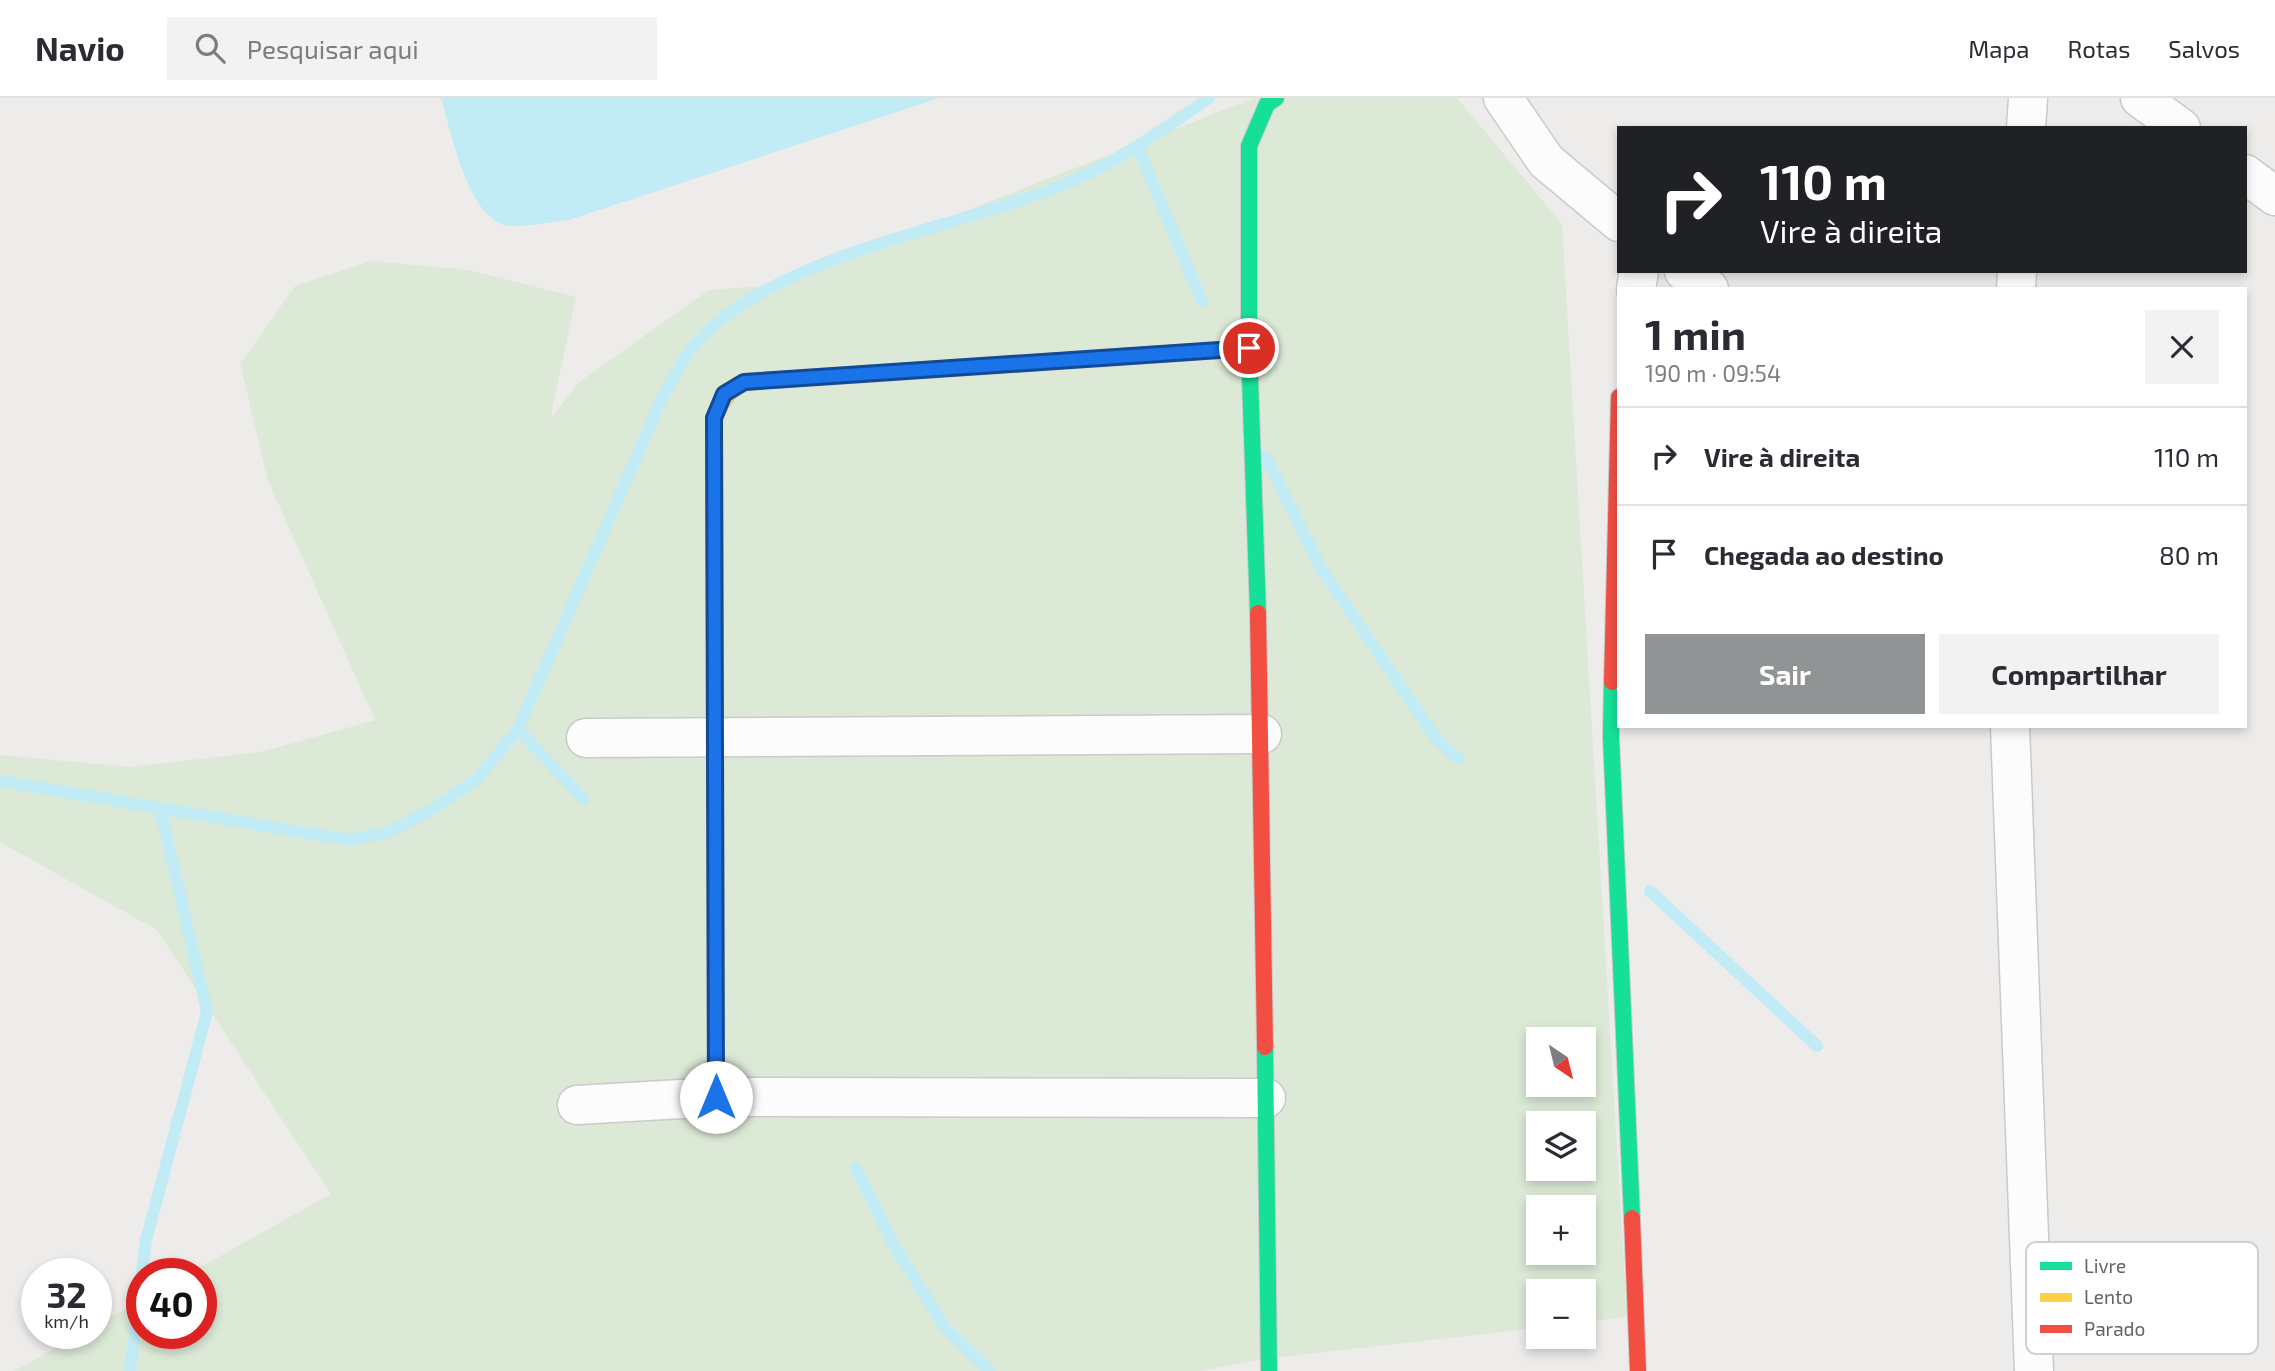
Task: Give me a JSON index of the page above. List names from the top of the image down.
{
  "legend": ["Livre", "Lento", "Parado"],
  "north": "bottom right",
  "page": {
    "header": "Navio",
    "search": "Pesquisar aqui",
    "nav": ["Mapa", "Rotas", "Salvos"],
    "turn": ["110 m", "Vire à direita"],
    "heading": ["1 min", "190 m · 09:54"],
    "list": [
      {
        "name": "Vire à direita",
        "value": "110 m"
      },
      {
        "name": "Chegada ao destino",
        "value": "80 m"
      }
    ],
    "buttons": ["Sair", "Compartilhar"],
    "map_buttons": ["+", "−"],
    "speed": "32 km/h",
    "limit": "40"
  }
}
